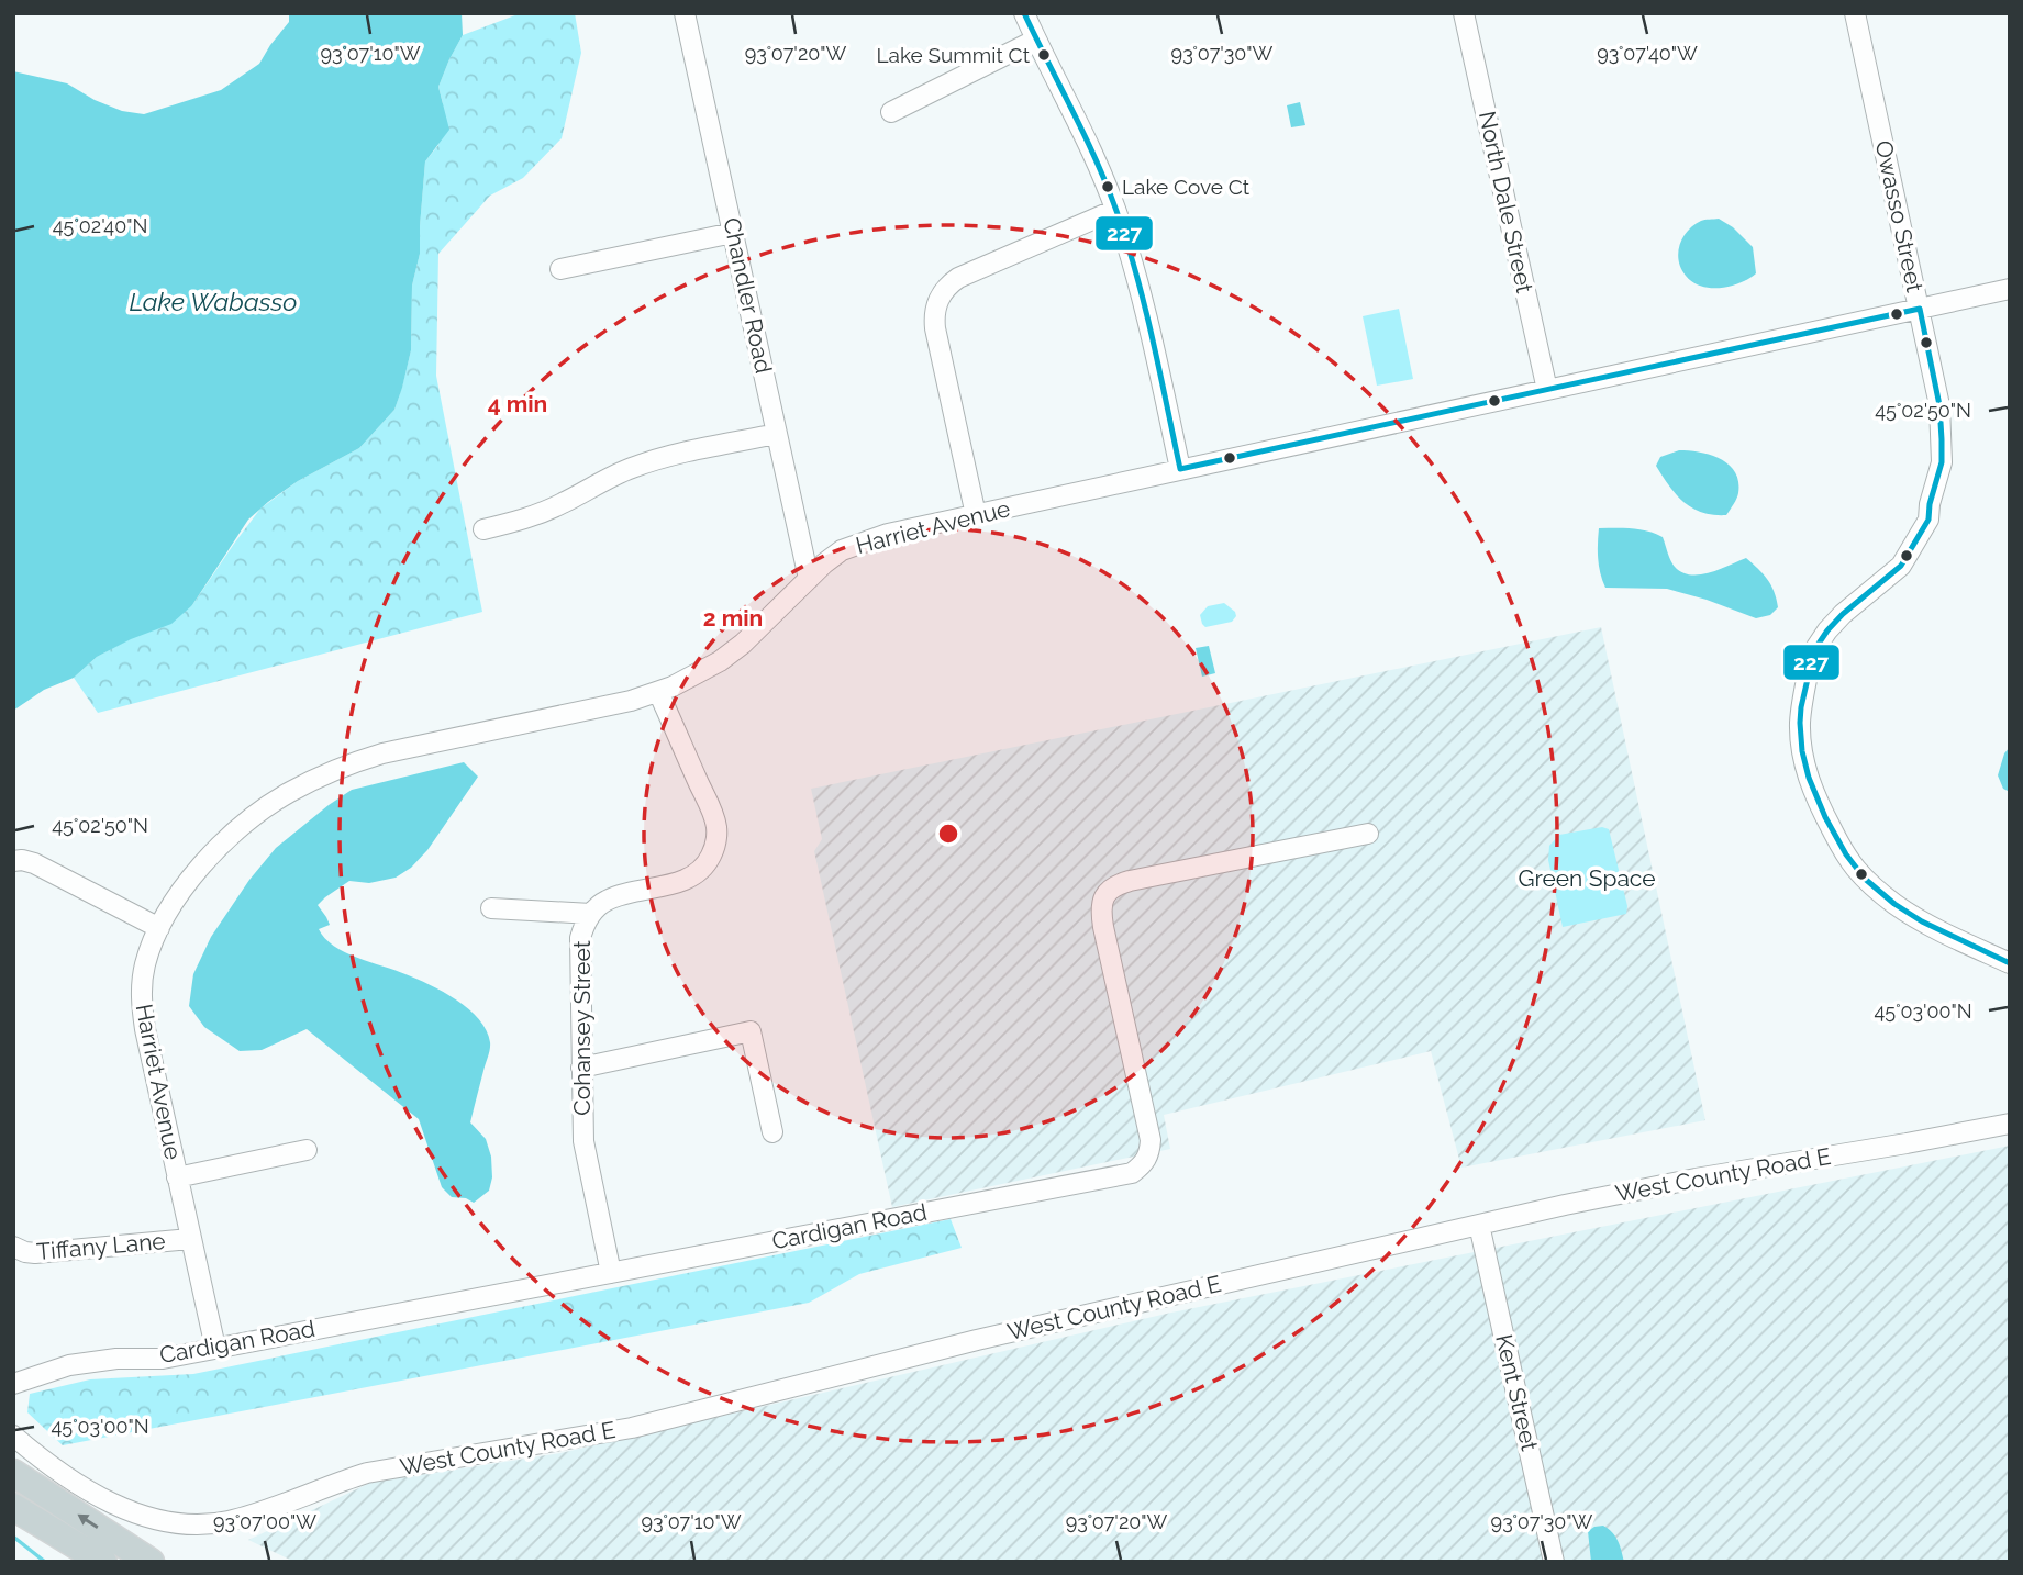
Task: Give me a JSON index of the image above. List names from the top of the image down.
{
  "streets": {
    "street": [
      "North Dale Street",
      "Owasso Street",
      "Chandler Road",
      "Harriet Avenue",
      "Cohansey Street",
      "West County Road E",
      "Cardigan Road",
      "Tiffany Lane",
      "Kent Street"
    ]
  },
  "crossings": [
    ["North Dale Street", "Harriet Avenue"],
    ["Owasso Street", "Harriet Avenue"],
    ["Chandler Road", "Harriet Avenue"],
    ["Harriet Avenue", "Cohansey Street"],
    ["Harriet Avenue", "Cardigan Road"],
    ["Harriet Avenue", "Tiffany Lane"],
    ["Cohansey Street", "Cardigan Road"],
    ["West County Road E", "Kent Street"]
  ],
  "water": ["Lake Wabasso"],
  "parks": ["Green Space"],
  "places": ["Lake Summit Ct", "Lake Cove Ct"],
  "lines": ["transit line 227"],
  "coordinates": [
    "93°07'10\"W",
    "93°07'20\"W",
    "93°07'30\"W",
    "93°07'40\"W",
    "45°02'40\"N",
    "45°02'50\"N",
    "45°03'00\"N",
    "93°07'00\"W"
  ],
  "rings": ["4 min", "2 min"]
}
